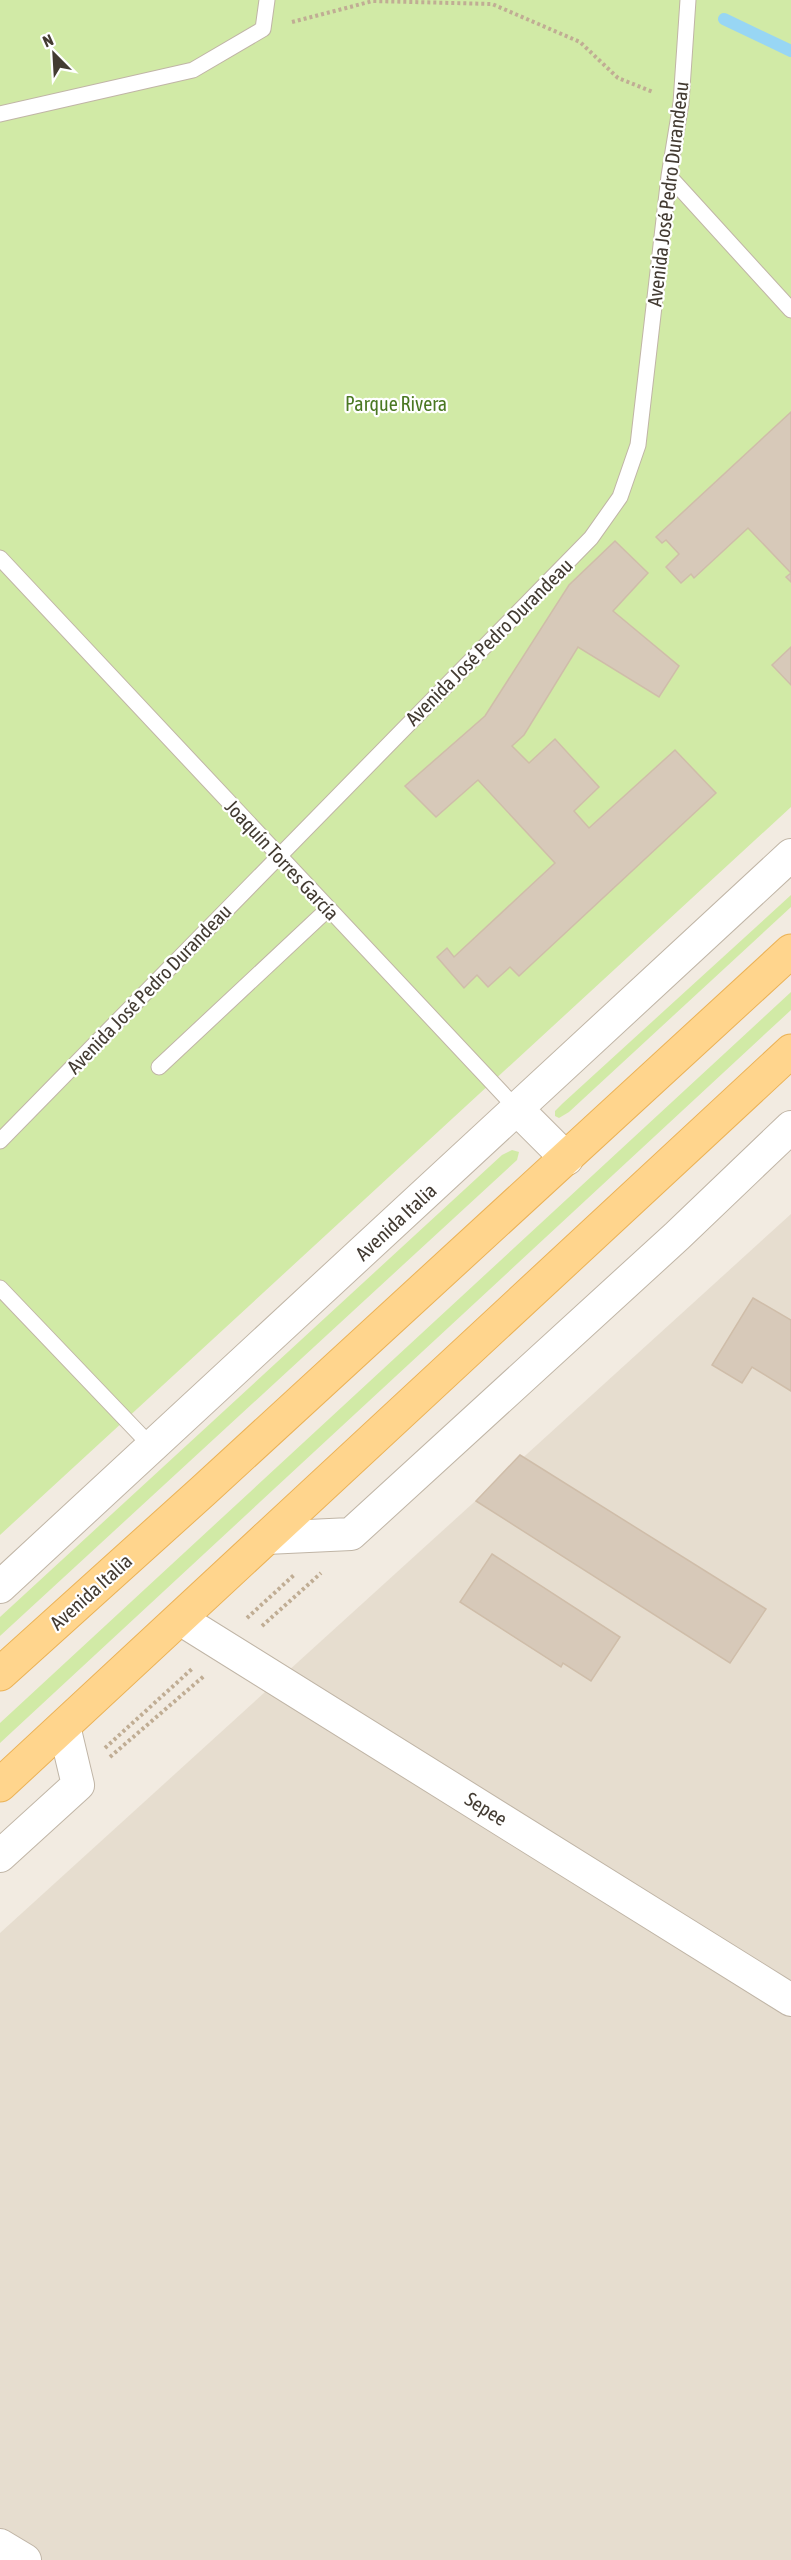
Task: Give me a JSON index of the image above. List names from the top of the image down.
{
  "streets": {
    "main road": ["Avenida Italia"],
    "street": ["Joaquín Torres García", "Sepee"],
    "lane": ["Avenida José Pedro Durandeau"]
  },
  "crossings": [
    ["Avenida José Pedro Durandeau", "Joaquín Torres García"],
    ["Joaquín Torres García", "Avenida Italia"]
  ],
  "parks": ["Parque Rivera"],
  "north": "top left"
}
